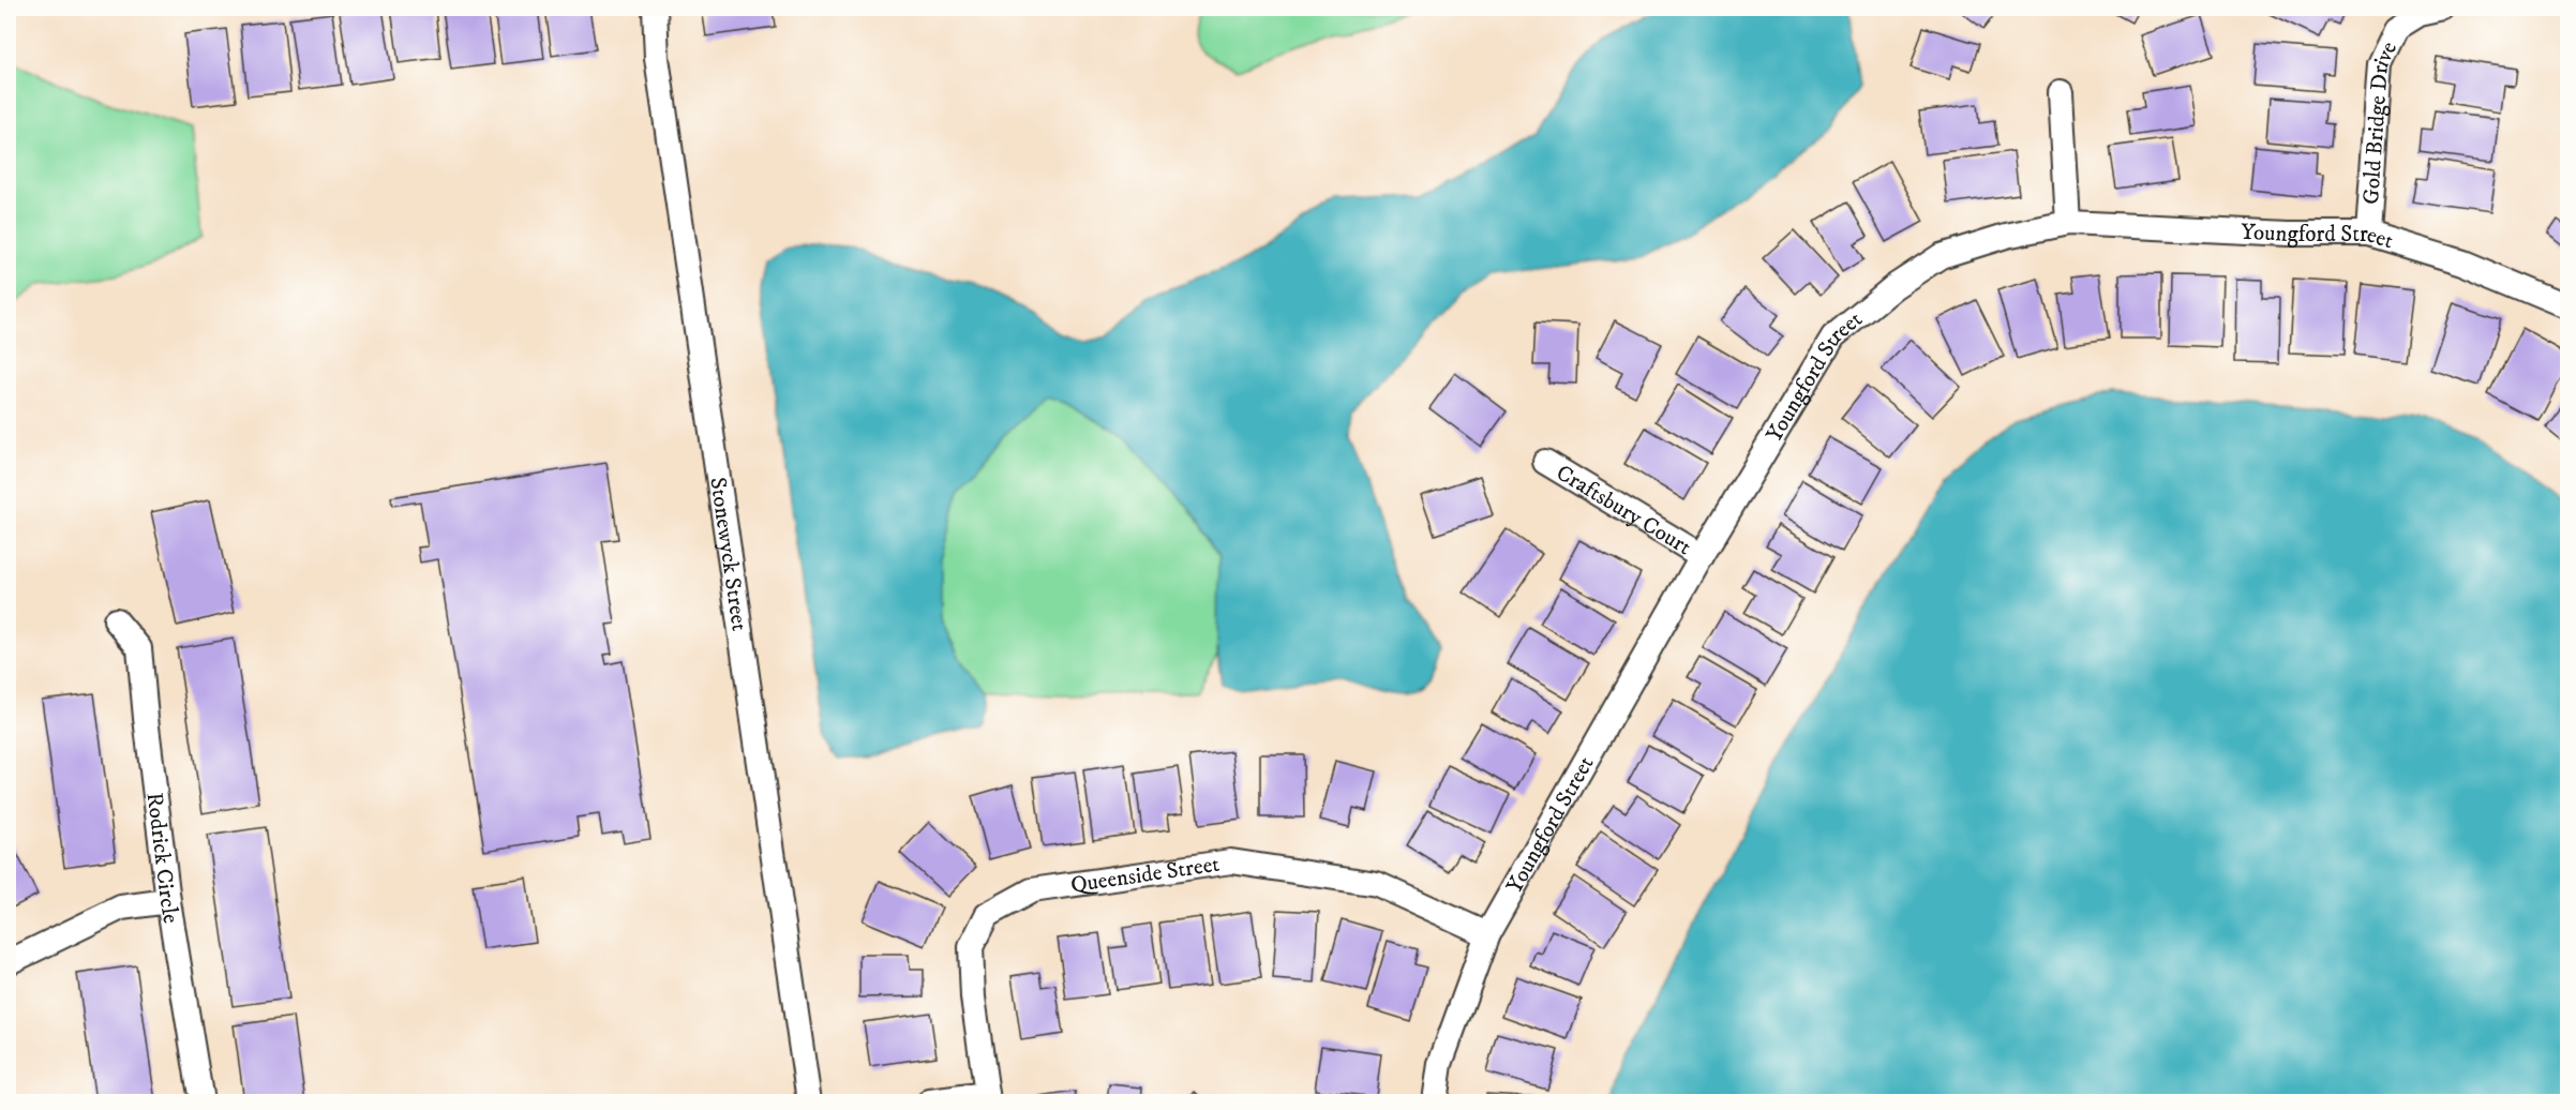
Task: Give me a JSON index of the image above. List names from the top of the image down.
{
  "streets": {
    "street": [
      "Gold Bridge Drive",
      "Youngford Street",
      "Craftsbury Court",
      "Stonewyck Street",
      "Rodrick Circle",
      "Queenside Street"
    ]
  },
  "crossings": [
    ["Gold Bridge Drive", "Youngford Street"],
    ["Youngford Street", "Craftsbury Court"],
    ["Youngford Street", "Queenside Street"]
  ]
}
